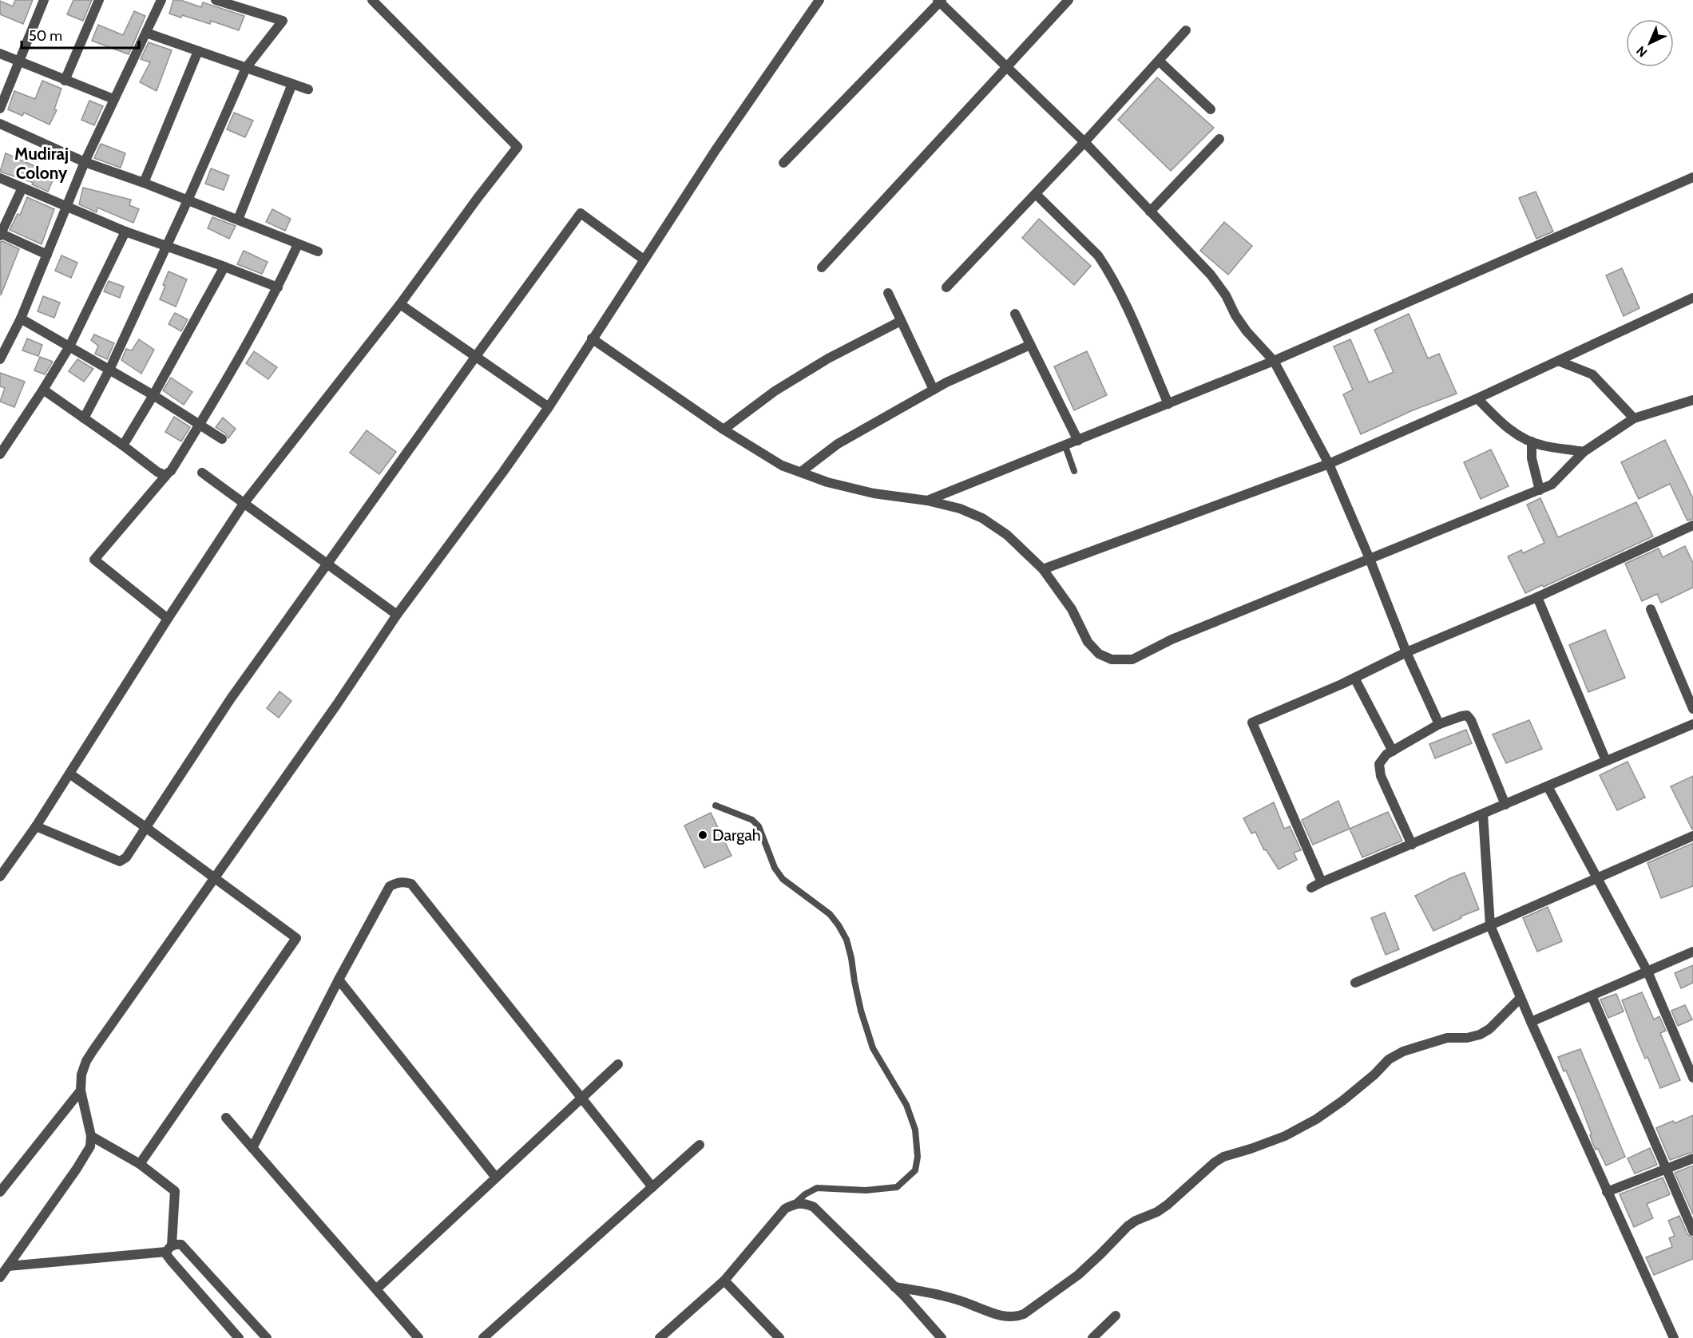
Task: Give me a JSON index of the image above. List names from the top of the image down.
{
  "districts": ["Mudiraj Colony"],
  "places": ["Dargah"],
  "scale_bar": "50 m",
  "north": "bottom left"
}
